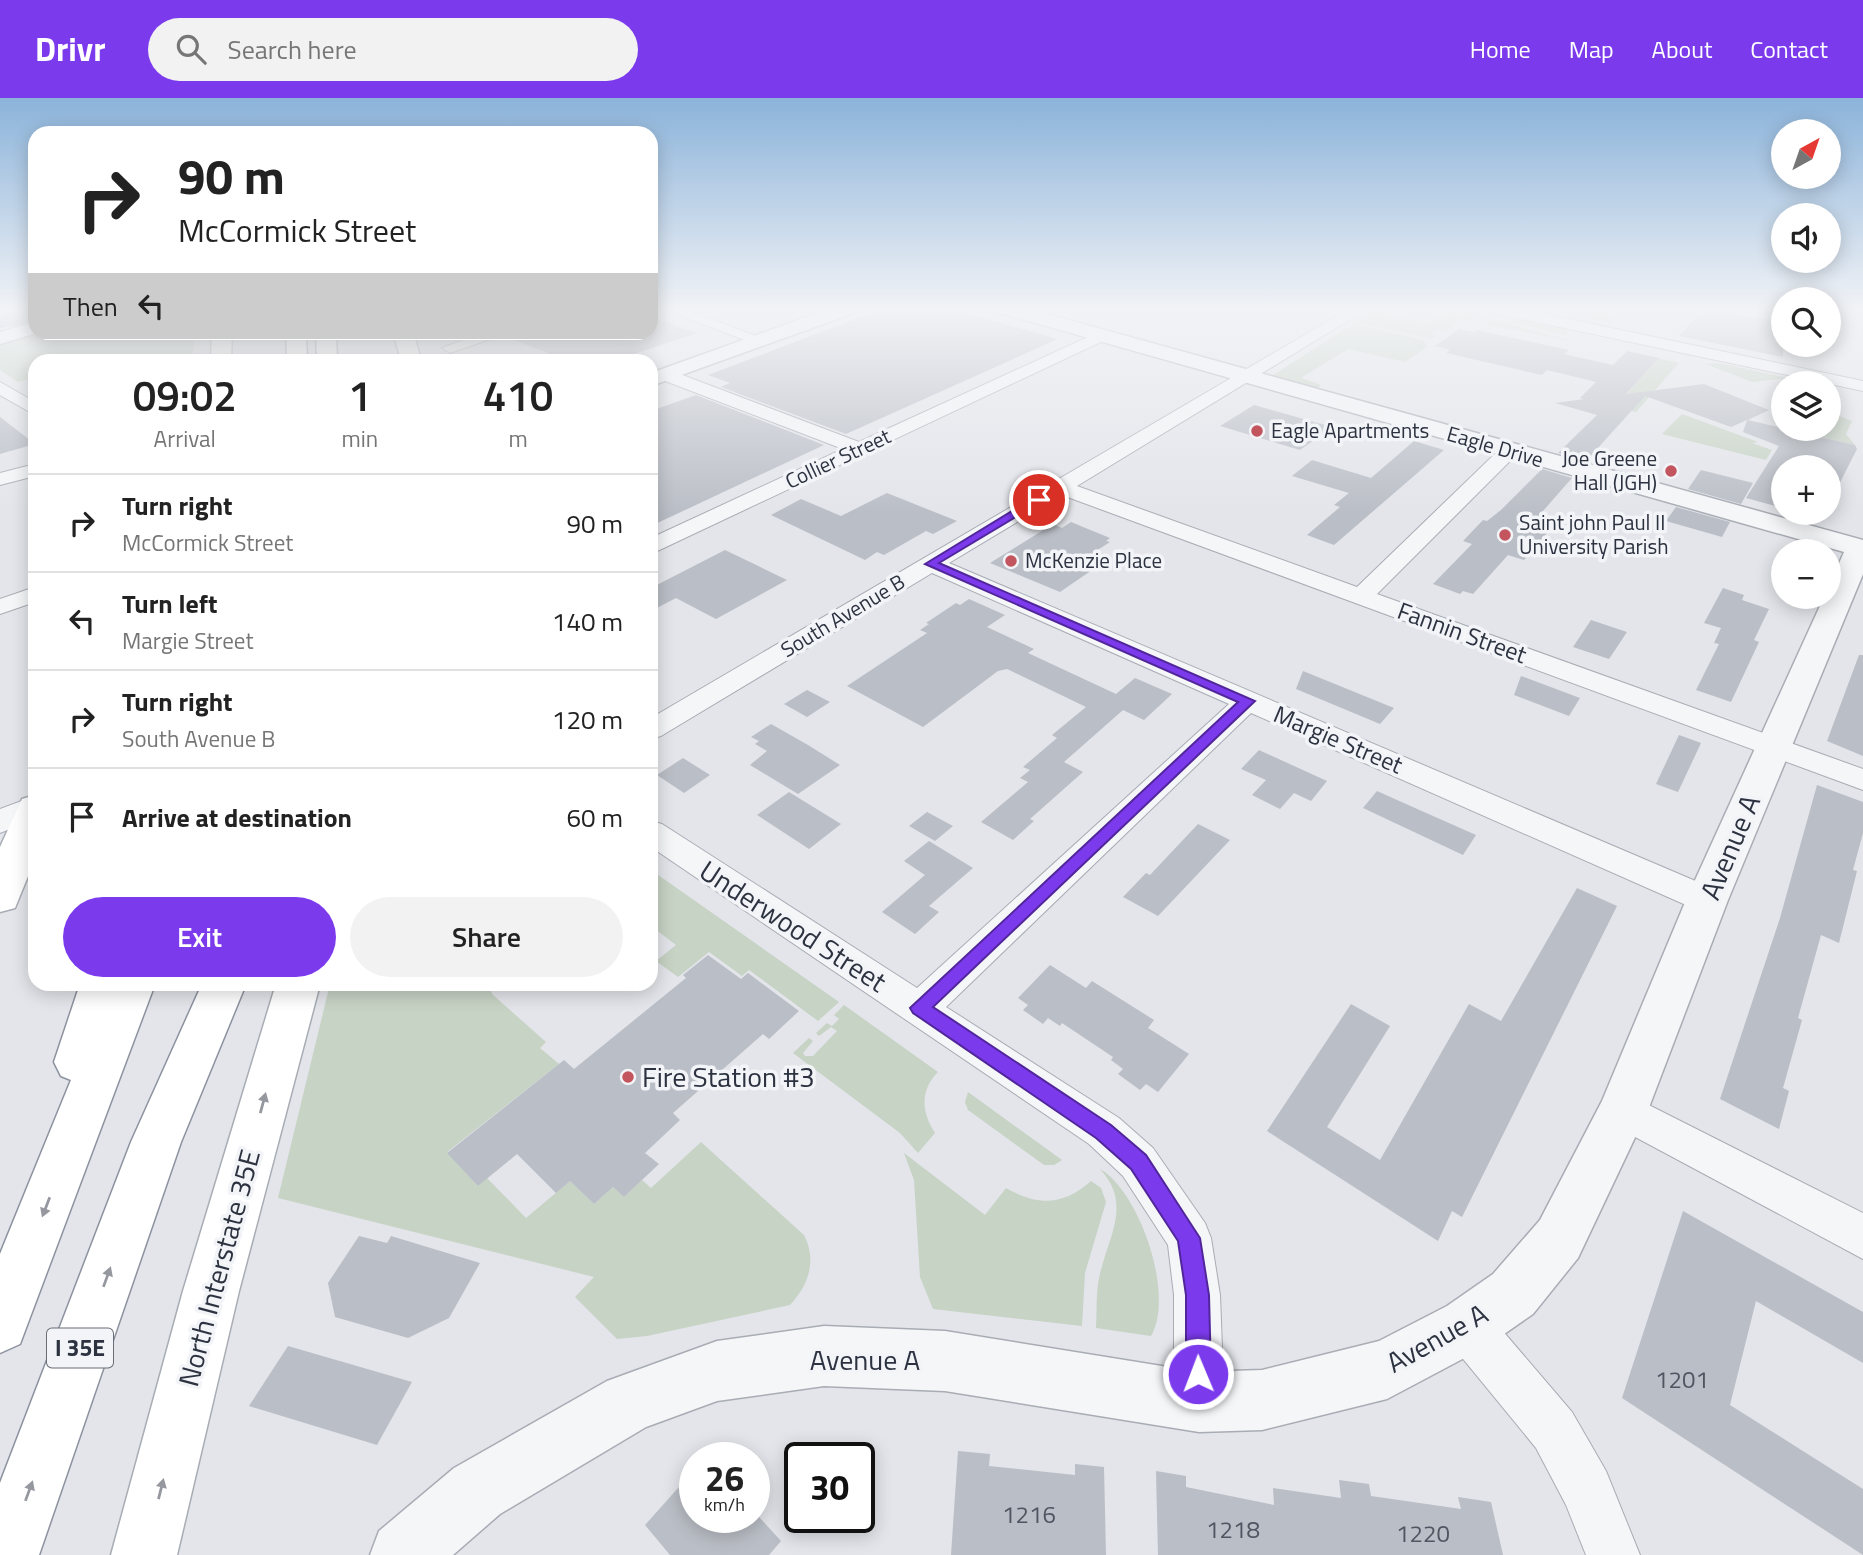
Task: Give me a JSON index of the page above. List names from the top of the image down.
{
  "streets": {
    "main road": ["North Interstate 35E", "I 35E"],
    "street": [
      "Eagle Drive",
      "Collier Street",
      "South Avenue B",
      "Fannin Street",
      "Margie Street",
      "Avenue A",
      "Underwood Street"
    ]
  },
  "crossings": [
    ["Eagle Drive", "South Avenue B"],
    ["Eagle Drive", "Avenue A"],
    ["South Avenue B", "Fannin Street"],
    ["South Avenue B", "Margie Street"],
    ["Fannin Street", "Avenue A"],
    ["Margie Street", "Avenue A"],
    ["Avenue A", "Underwood Street"]
  ],
  "places": [
    "Eagle Apartments",
    "Joe Greene Hall (JGH)",
    "Saint john Paul II University Parish",
    "McKenzie Place",
    "Fire Station #3"
  ],
  "house_numbers": [
    "1201",
    "1216",
    "1218",
    "1220"
  ],
  "north": "top right",
  "page": {
    "header": "Drivr",
    "search": "Search here",
    "nav": [
      "Home",
      "Map",
      "About",
      "Contact"
    ],
    "map_buttons": ["+", "−"],
    "turn": ["90 m", "McCormick Street"],
    "then": "Then",
    "eta": [
      "09:02",
      "Arrival",
      "1",
      "min",
      "410",
      "m"
    ],
    "list": [
      {
        "name": "Turn right",
        "note": "McCormick Street",
        "value": "90 m"
      },
      {
        "name": "Turn left",
        "note": "Margie Street",
        "value": "140 m"
      },
      {
        "name": "Turn right",
        "note": "South Avenue B",
        "value": "120 m"
      },
      {
        "name": "Arrive at destination",
        "value": "60 m"
      }
    ],
    "buttons": ["Exit", "Share"],
    "speed": "26 km/h",
    "limit": "30"
  }
}
